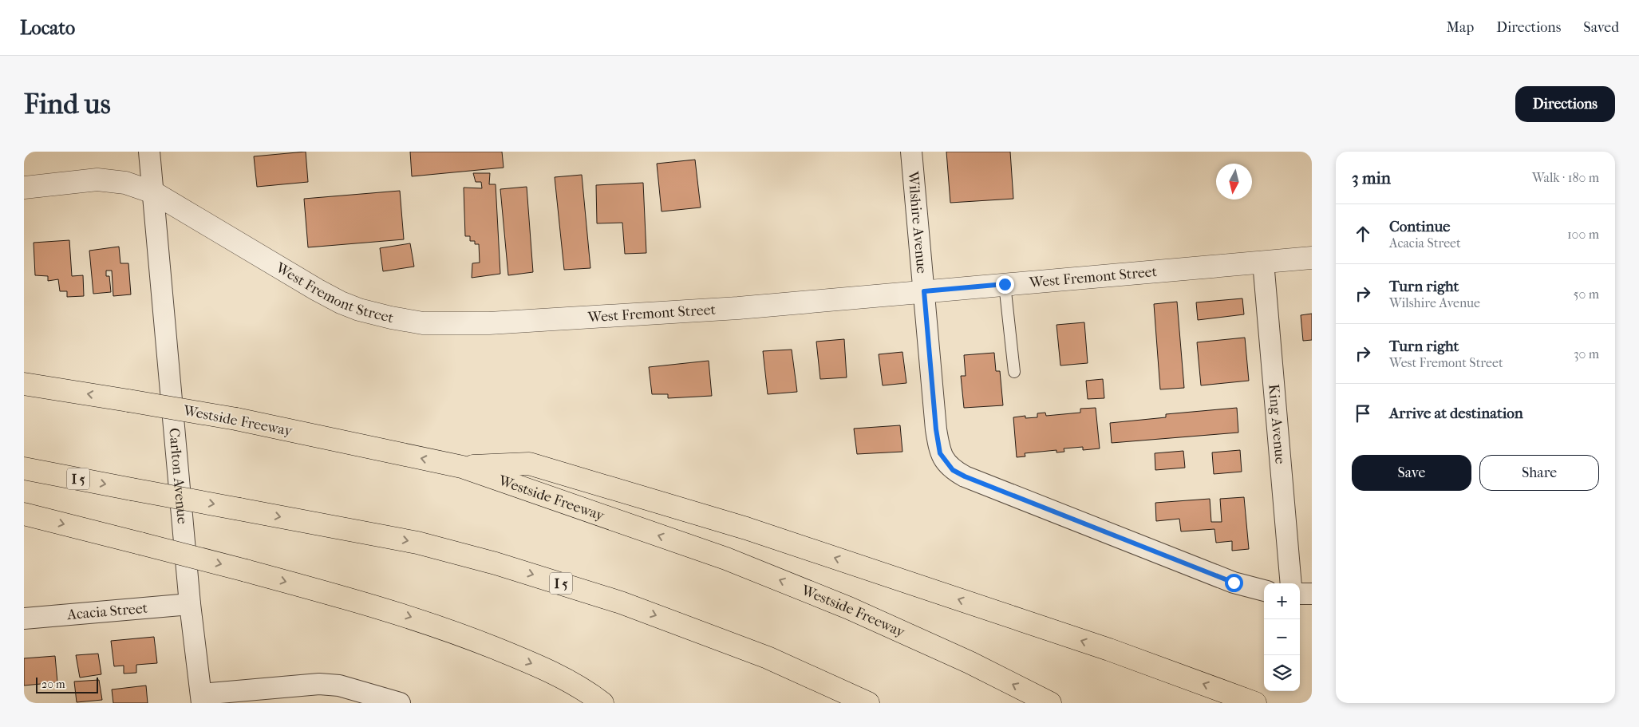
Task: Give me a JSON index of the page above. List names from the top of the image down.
{
  "streets": {
    "highway": ["Westside Freeway", "I 5"],
    "street": [
      "Wilshire Avenue",
      "West Fremont Street",
      "King Avenue",
      "Carlton Avenue",
      "Acacia Street"
    ]
  },
  "crossings": [
    ["Wilshire Avenue", "West Fremont Street"],
    ["West Fremont Street", "King Avenue"],
    ["West Fremont Street", "Carlton Avenue"],
    ["Carlton Avenue", "Acacia Street"]
  ],
  "scale_bar": "20 m",
  "north": "bottom",
  "page": {
    "header": "Locato",
    "nav": ["Map", "Directions", "Saved"],
    "buttons": [
      "Directions",
      ["Save", "Share"]
    ],
    "title": "Find us",
    "heading": ["3 min", "Walk · 180 m"],
    "list": [
      ["Continue", "Acacia Street", "100 m"],
      ["Turn right", "Wilshire Avenue", "50 m"],
      ["Turn right", "West Fremont Street", "30 m"],
      "Arrive at destination"
    ],
    "map_buttons": ["+", "−"],
    "scale": "20 m"
  }
}
